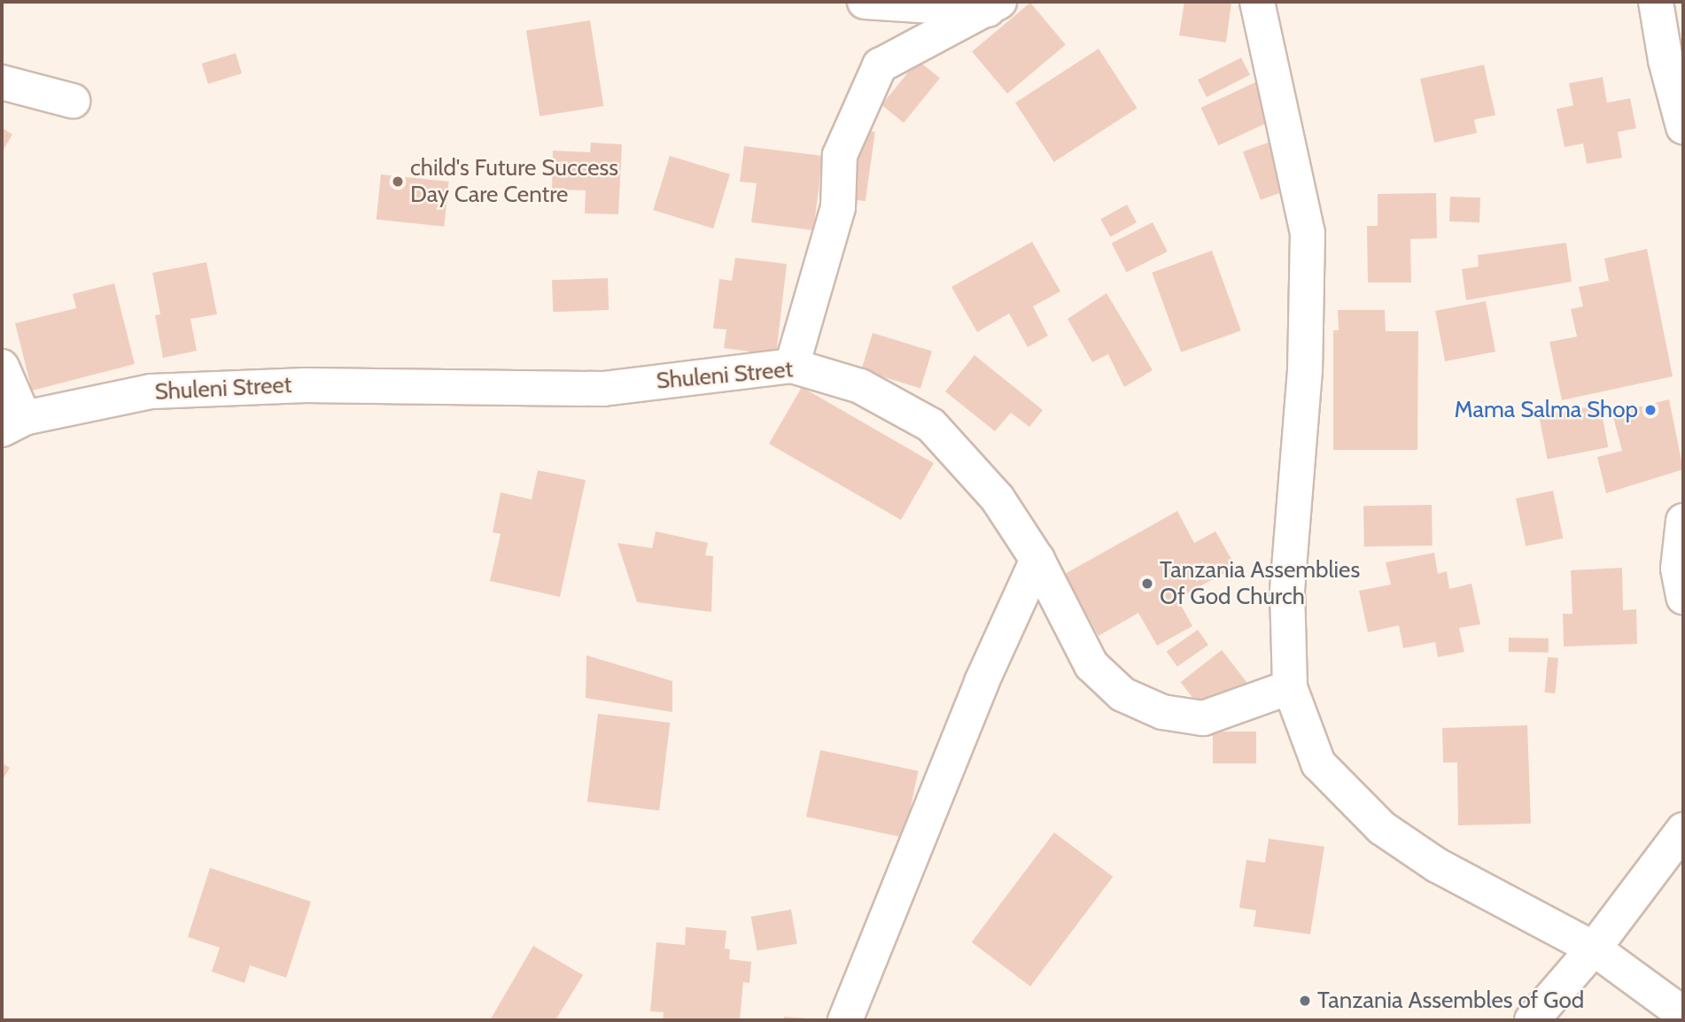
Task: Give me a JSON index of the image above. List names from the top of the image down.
{
  "streets": {
    "street": ["Shuleni Street"]
  },
  "places": [
    "child's Future Success Day Care Centre",
    "Mama Salma Shop",
    "Tanzania Assemblies Of God Church",
    "Tanzania Assembles of God"
  ]
}
